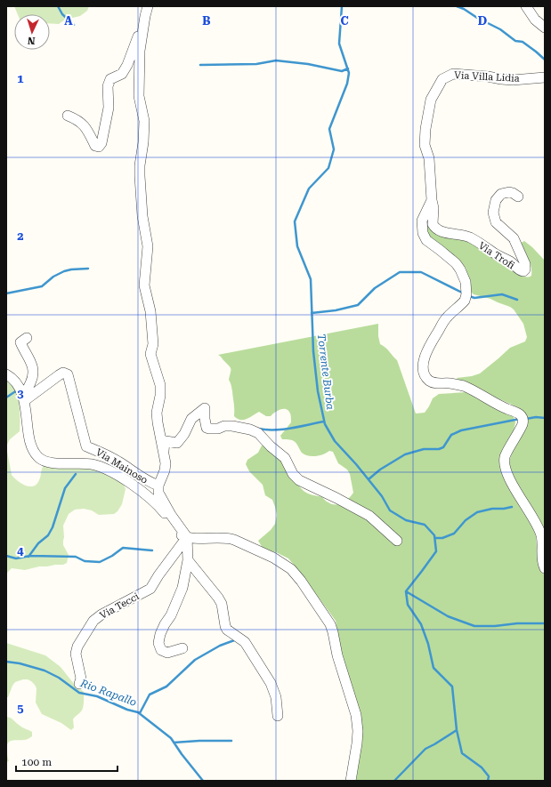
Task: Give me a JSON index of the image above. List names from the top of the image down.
{
  "streets": {
    "street": [
      "Via Villa Lidia",
      "Via Trofi",
      "Via Mainoso",
      "Via Tecci"
    ]
  },
  "crossings": [
    ["Via Villa Lidia", "Via Trofi"]
  ],
  "water": ["Torrente Burba", "Rio Rapallo"],
  "scale_bar": "100 m",
  "north": "bottom",
  "grid": {
    "columns": [
      "A",
      "B",
      "C",
      "D"
    ],
    "rows": [
      "1",
      "2",
      "3",
      "4",
      "5"
    ]
  }
}
